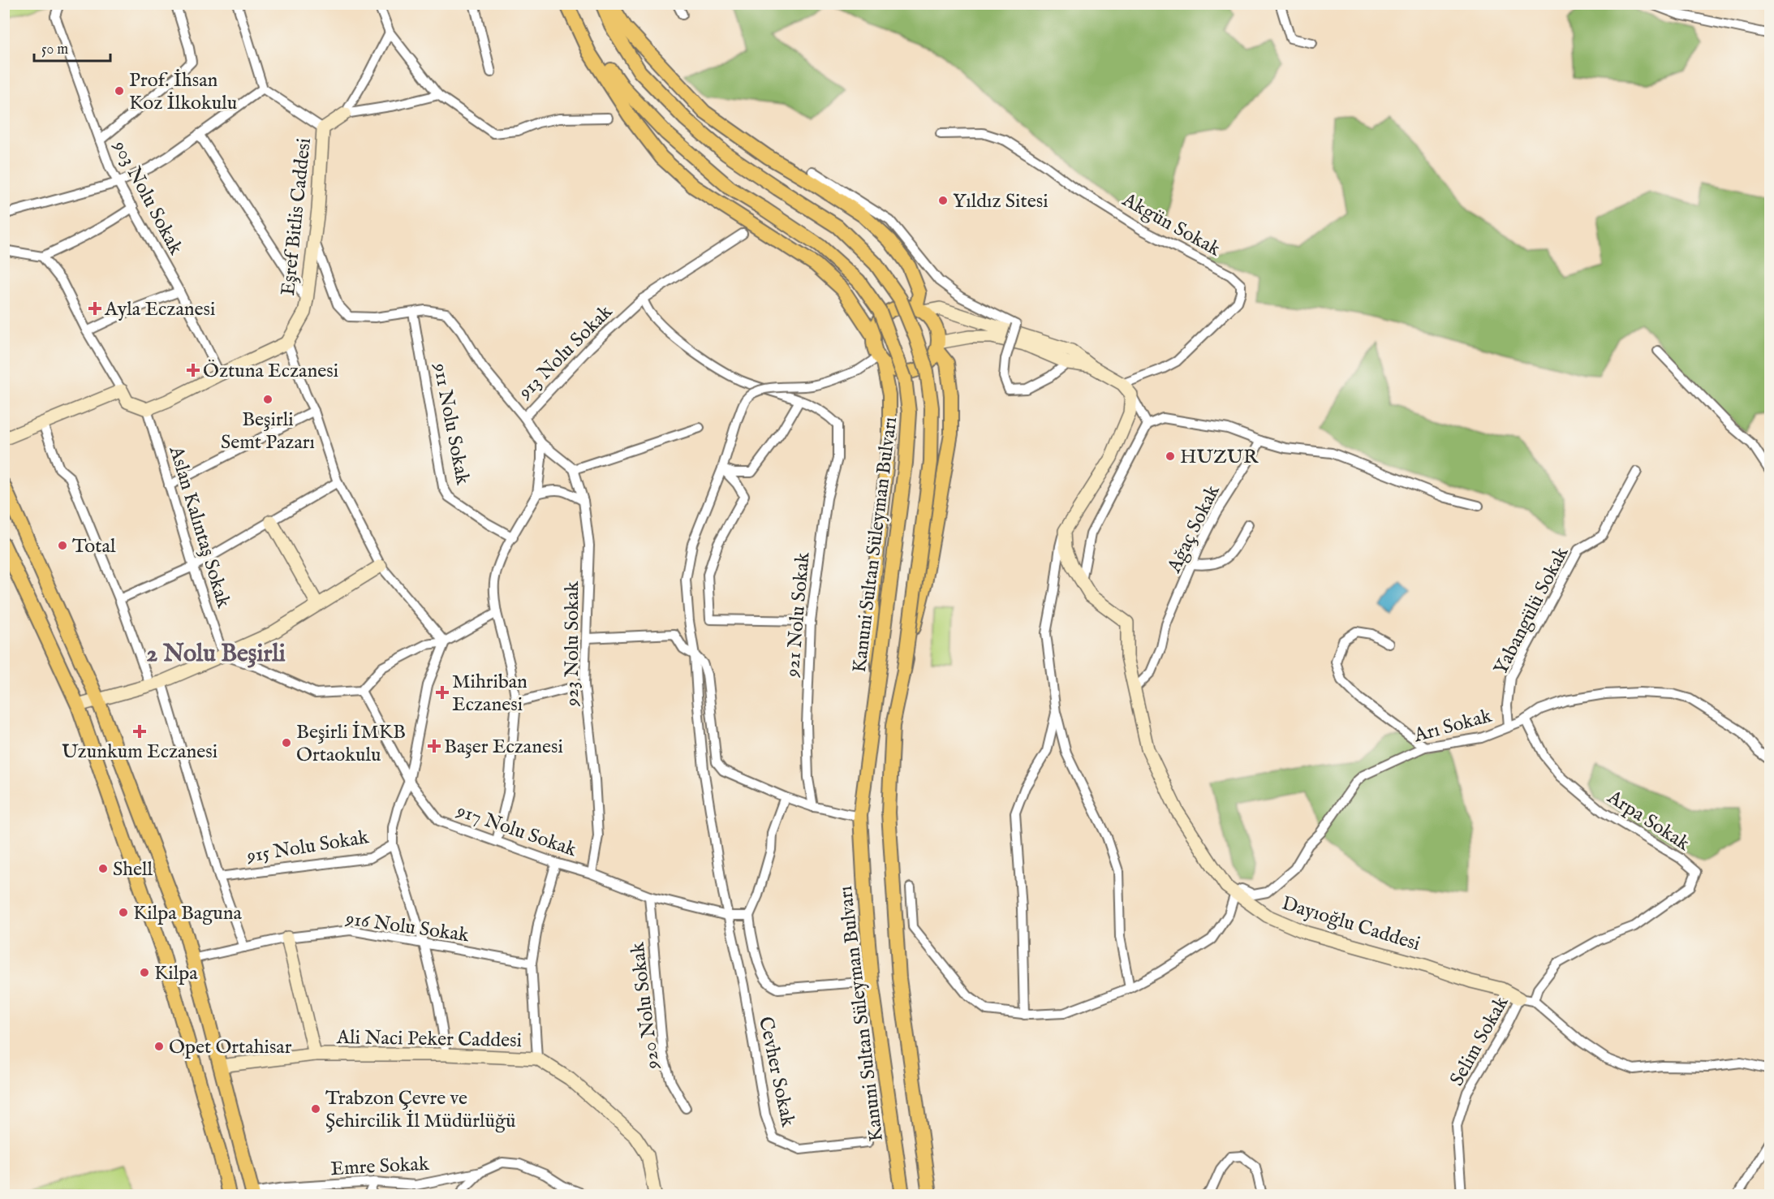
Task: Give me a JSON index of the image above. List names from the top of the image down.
{
  "streets": {
    "main road": ["Kanuni Sultan Süleyman Bulvarı"],
    "street": [
      "903 Nolu Sokak",
      "Eşref Bitlis Caddesi",
      "Akgün Sokak",
      "913 Nolu Sokak",
      "911 Nolu Sokak",
      "Aslan Kalıntaş Sokak",
      "Ağaç Sokak",
      "Yabangülü Sokak",
      "921 Nolu Sokak",
      "923 Nolu Sokak",
      "Arı Sokak",
      "Arpa Sokak",
      "917 Nolu Sokak",
      "915 Nolu Sokak",
      "Dayıoğlu Caddesi",
      "916 Nolu Sokak",
      "920 Nolu Sokak",
      "Ali Naci Peker Caddesi",
      "Selim Sokak",
      "Cevher Sokak",
      "Emre Sokak"
    ]
  },
  "crossings": [
    ["Ağaç Sokak", "Dayıoğlu Caddesi"],
    ["Kanuni Sultan Süleyman Bulvarı", "Cevher Sokak"],
    ["Yabangülü Sokak", "Arı Sokak"],
    ["923 Nolu Sokak", "917 Nolu Sokak"],
    ["Arı Sokak", "Arpa Sokak"],
    ["Arı Sokak", "Dayıoğlu Caddesi"],
    ["Arpa Sokak", "Selim Sokak"],
    ["917 Nolu Sokak", "915 Nolu Sokak"],
    ["917 Nolu Sokak", "920 Nolu Sokak"],
    ["917 Nolu Sokak", "Cevher Sokak"],
    ["Dayıoğlu Caddesi", "Selim Sokak"]
  ],
  "districts": ["2 Nolu Beşirli"],
  "places": {
    "other": [
      "Prof. İhsan Koz İlkokulu",
      "Yıldız Sitesi",
      "Beşirli Semt Pazarı",
      "HUZUR",
      "Total",
      "Beşirli İMKB Ortaokulu",
      "Shell",
      "Kilpa Baguna",
      "Kilpa",
      "Opet Ortahisar",
      "Trabzon Çevre ve Şehircilik İl Müdürlüğü"
    ],
    "health": [
      "Ayla Eczanesi",
      "Öztuna Eczanesi",
      "Mihriban Eczanesi",
      "Uzunkum Eczanesi",
      "Başer Eczanesi"
    ]
  },
  "scale_bar": "50 m"
}
